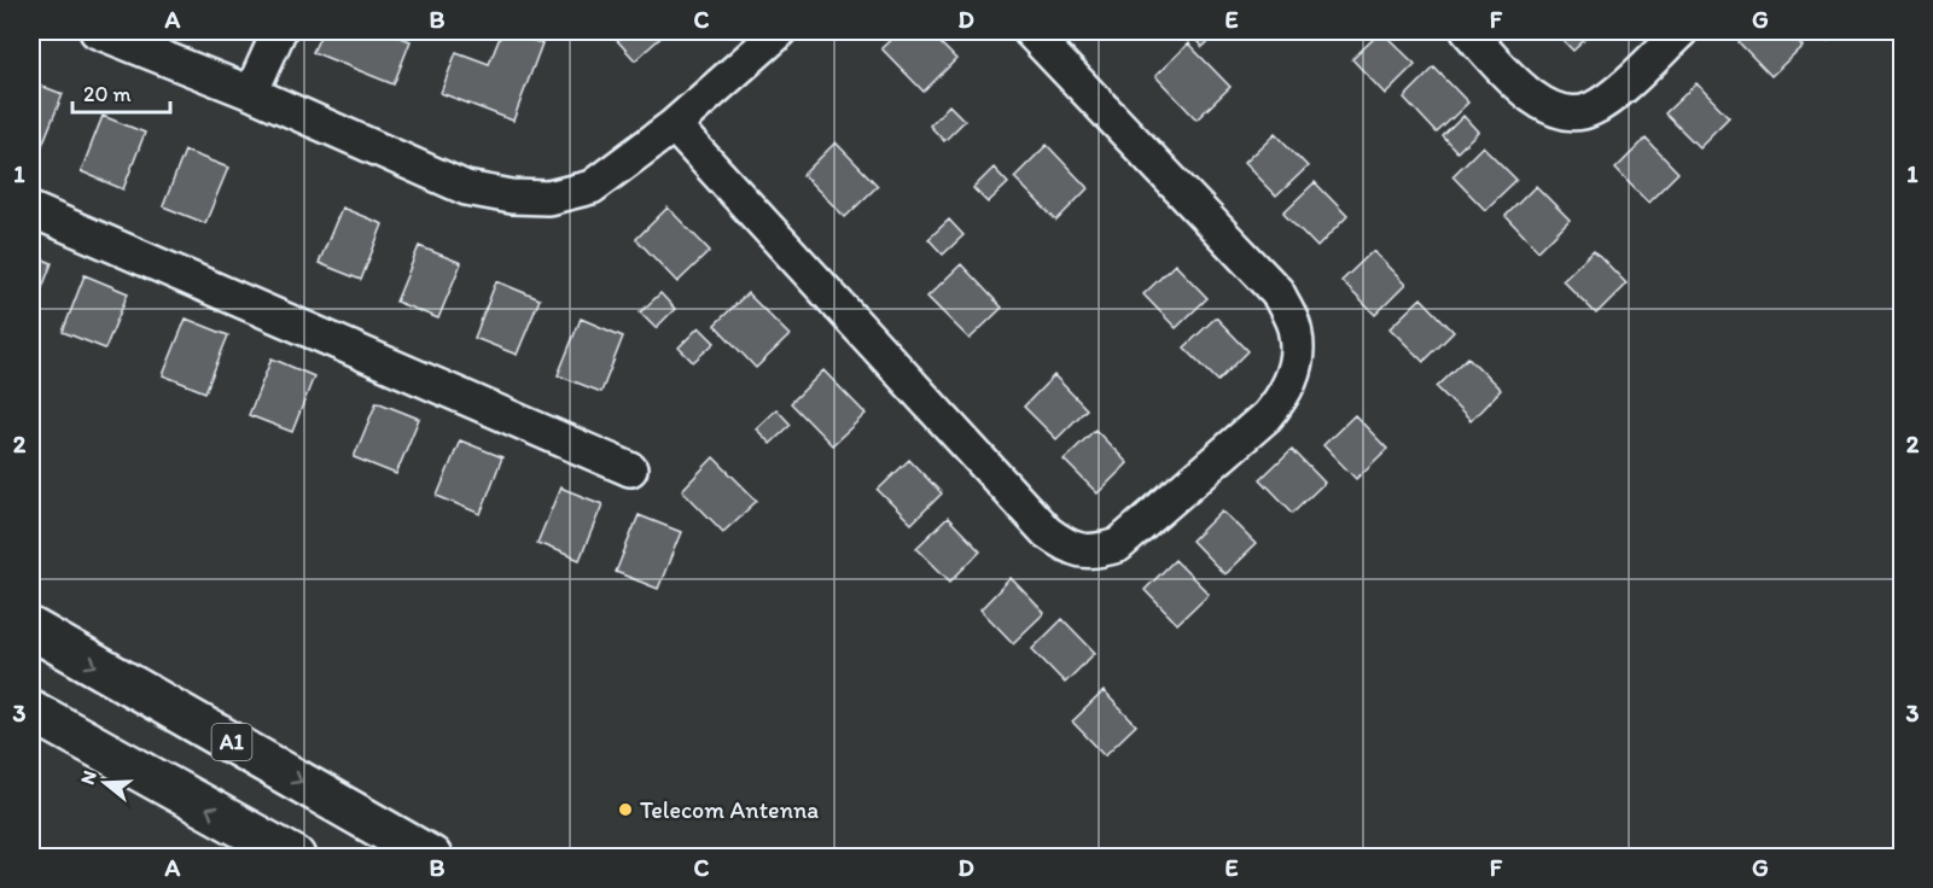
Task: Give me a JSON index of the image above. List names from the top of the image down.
{
  "streets": {
    "highway": ["A1"]
  },
  "places": ["Telecom Antenna"],
  "scale_bar": "20 m",
  "north": "left",
  "grid": {
    "columns": [
      "A",
      "B",
      "C",
      "D",
      "E",
      "F",
      "G"
    ],
    "rows": ["1", "2", "3"]
  }
}
